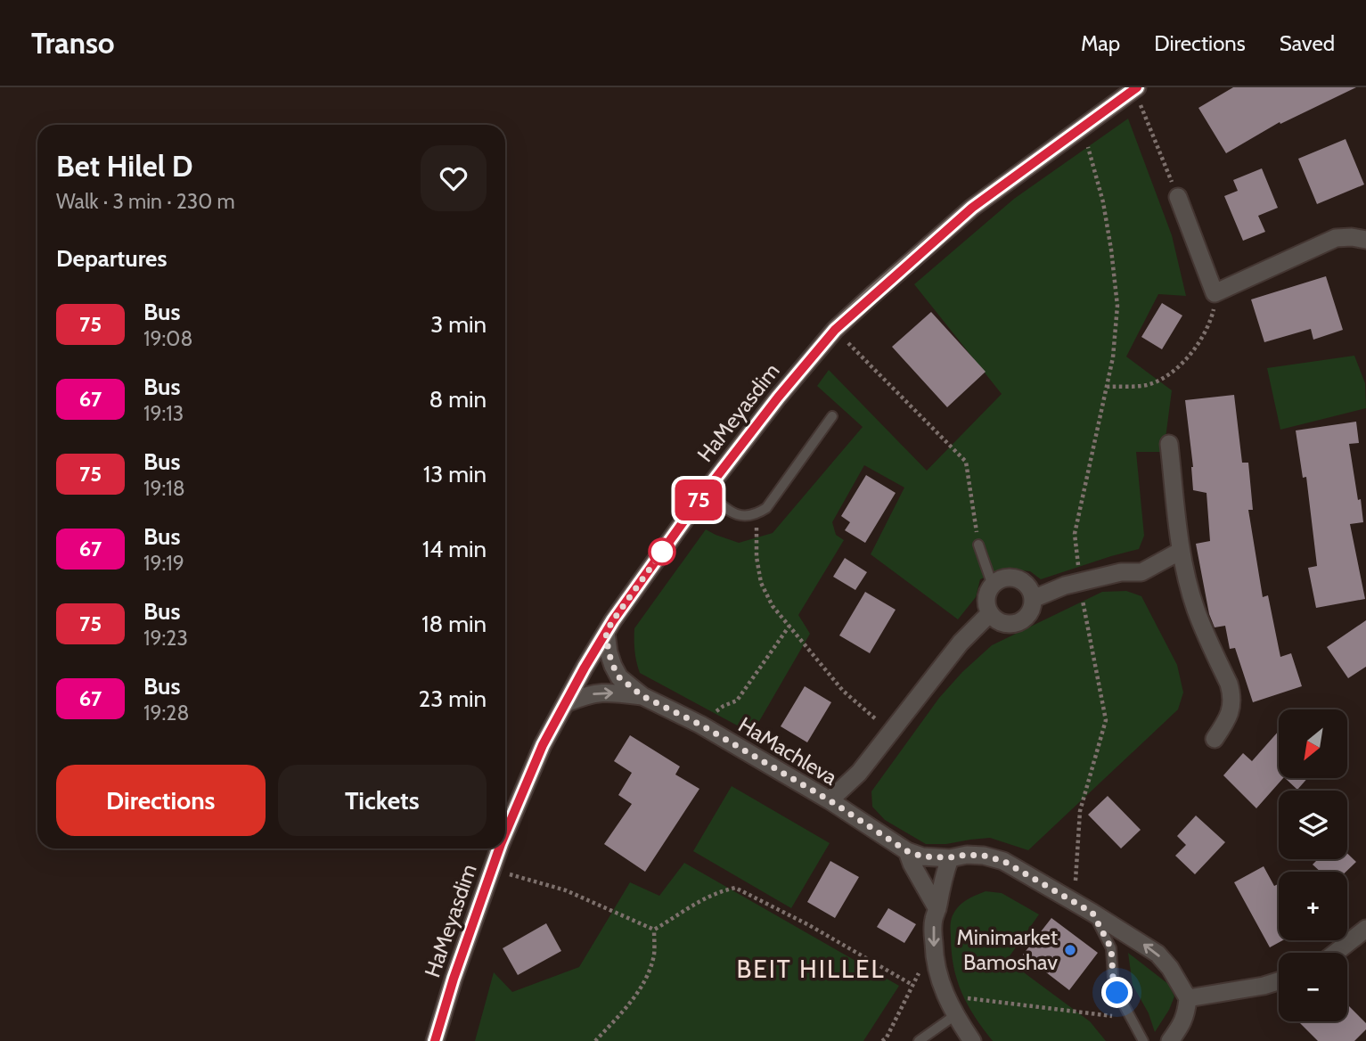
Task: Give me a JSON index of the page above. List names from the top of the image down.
{
  "streets": {
    "main road": ["HaMeyasdim"],
    "street": ["HaMachleva"]
  },
  "crossings": [
    ["HaMeyasdim", "HaMachleva"]
  ],
  "districts": ["BEIT HILLEL"],
  "places": ["Minimarket Bamoshav"],
  "lines": ["bus line 75"],
  "north": "bottom left",
  "page": {
    "header": "Transo",
    "nav": ["Map", "Directions", "Saved"],
    "on_map": "75",
    "heading": [
      ["Bet Hilel D", "Walk · 3 min · 230 m"],
      "Departures"
    ],
    "list": [
      {
        "mark": "75",
        "name": "Bus",
        "note": "19:08",
        "value": "3 min"
      },
      {
        "mark": "67",
        "name": "Bus",
        "note": "19:13",
        "value": "8 min"
      },
      {
        "mark": "75",
        "name": "Bus",
        "note": "19:18",
        "value": "13 min"
      },
      {
        "mark": "67",
        "name": "Bus",
        "note": "19:19",
        "value": "14 min"
      },
      {
        "mark": "75",
        "name": "Bus",
        "note": "19:23",
        "value": "18 min"
      },
      {
        "mark": "67",
        "name": "Bus",
        "note": "19:28",
        "value": "23 min"
      }
    ],
    "map_buttons": ["+", "−"],
    "buttons": ["Directions", "Tickets"]
  }
}
